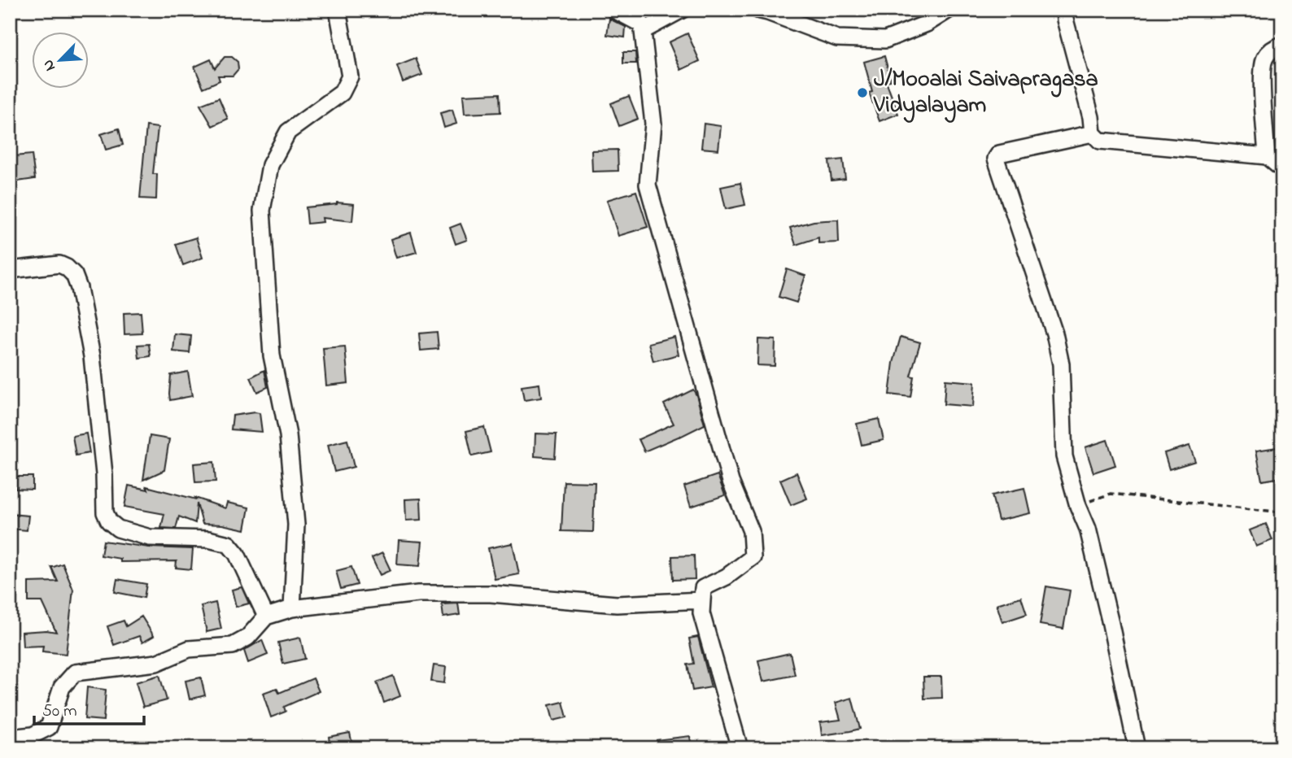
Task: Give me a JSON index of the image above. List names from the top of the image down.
{
  "places": ["J/Mooalai Saivapragasa Vidyalayam"],
  "scale_bar": "50 m",
  "north": "bottom left"
}
